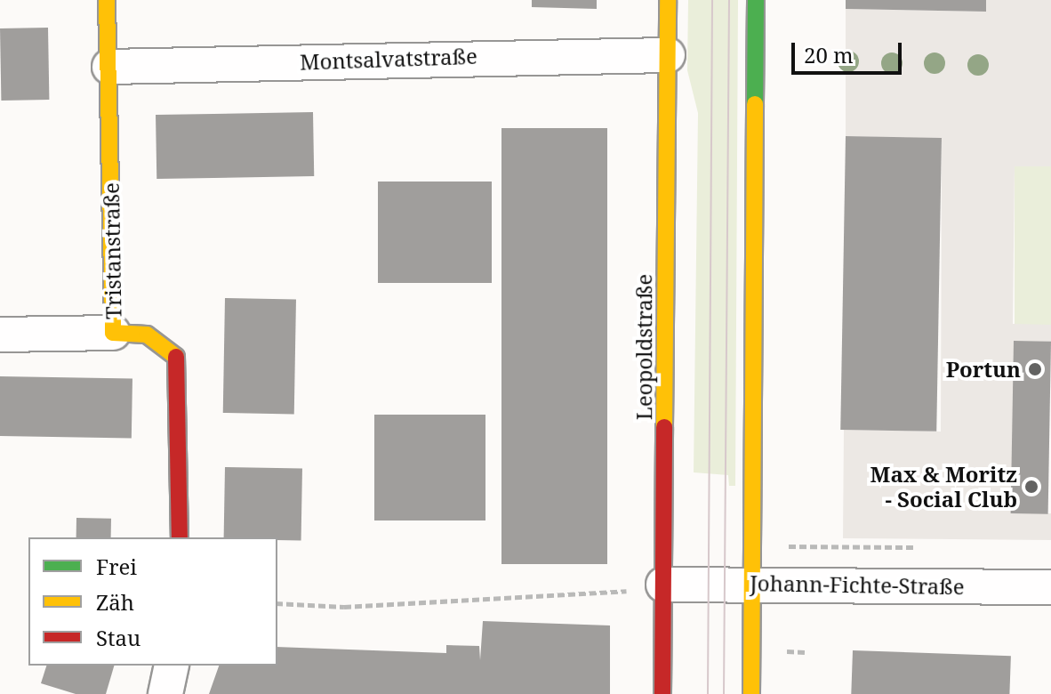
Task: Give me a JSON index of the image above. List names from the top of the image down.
{
  "streets": {
    "main road": ["Tristanstraße", "Leopoldstraße"],
    "street": ["Montsalvatstraße", "Johann-Fichte-Straße"]
  },
  "crossings": [
    ["Montsalvatstraße", "Tristanstraße"],
    ["Montsalvatstraße", "Leopoldstraße"],
    ["Leopoldstraße", "Johann-Fichte-Straße"]
  ],
  "places": ["Portun", "Max & Moritz - Social Club"],
  "legend": ["Frei", "Zäh", "Stau"],
  "scale_bar": "20 m"
}
